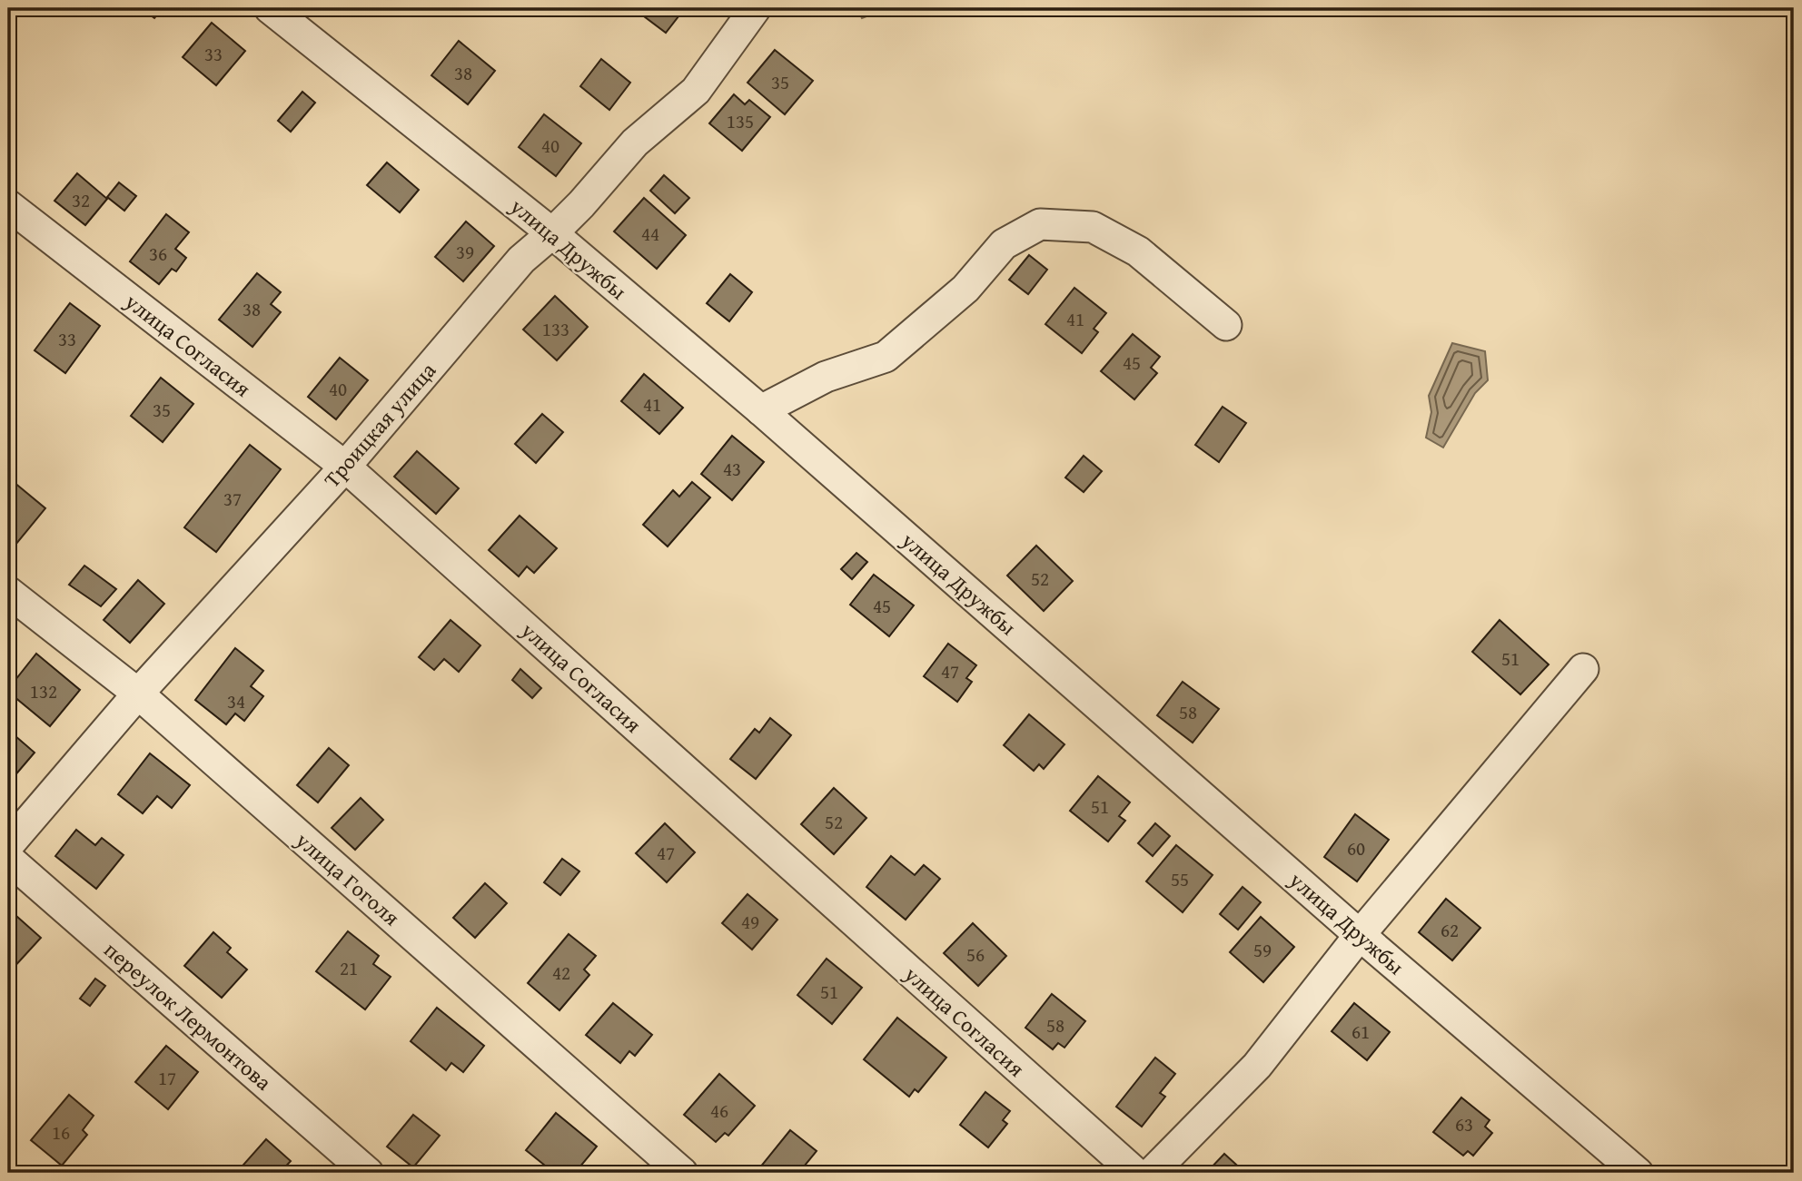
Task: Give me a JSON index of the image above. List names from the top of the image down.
{
  "streets": {
    "street": [
      "улица Дружбы",
      "улица Согласия",
      "Троицкая улица",
      "улица Гоголя",
      "переулок Лермонтова"
    ]
  },
  "crossings": [
    ["улица Дружбы", "Троицкая улица"],
    ["улица Согласия", "Троицкая улица"],
    ["Троицкая улица", "улица Гоголя"]
  ],
  "house_numbers": [
    "33",
    "38",
    "35",
    "135",
    "40",
    "32",
    "44",
    "39",
    "36",
    "38",
    "41",
    "133",
    "33",
    "45",
    "40",
    "41",
    "35",
    "43",
    "37",
    "52",
    "45",
    "51",
    "47",
    "132",
    "34",
    "58",
    "51",
    "52",
    "60",
    "47",
    "55",
    "49",
    "62",
    "59",
    "56",
    "21",
    "42",
    "51",
    "58",
    "61",
    "17",
    "46",
    "63",
    "16"
  ]
}
